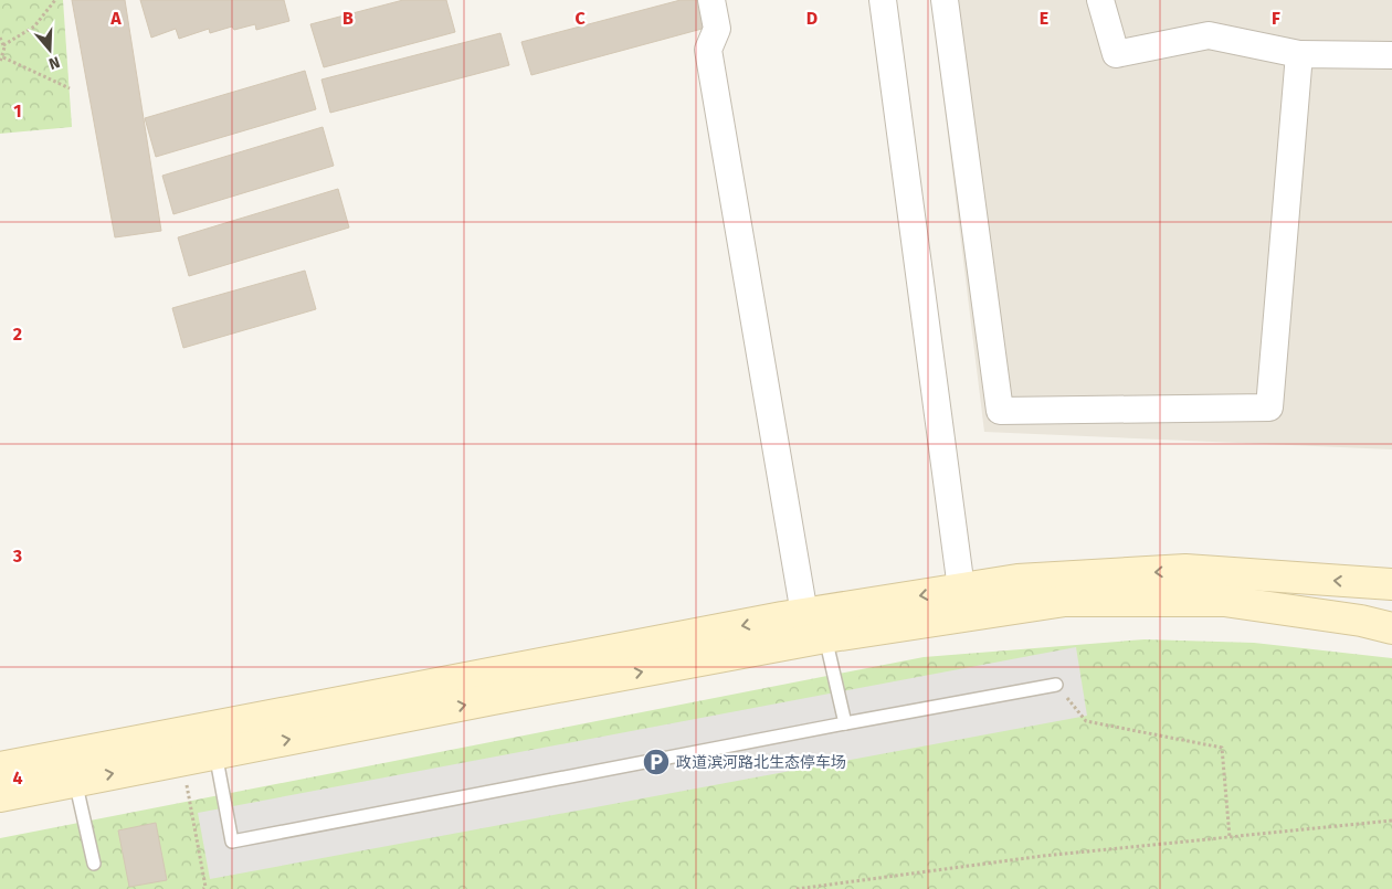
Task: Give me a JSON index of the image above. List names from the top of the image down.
{
  "places": {
    "parking": ["政道滨河路北生态停车场"]
  },
  "north": "bottom",
  "grid": {
    "columns": [
      "A",
      "B",
      "C",
      "D",
      "E",
      "F"
    ],
    "rows": [
      "1",
      "2",
      "3",
      "4"
    ]
  }
}
